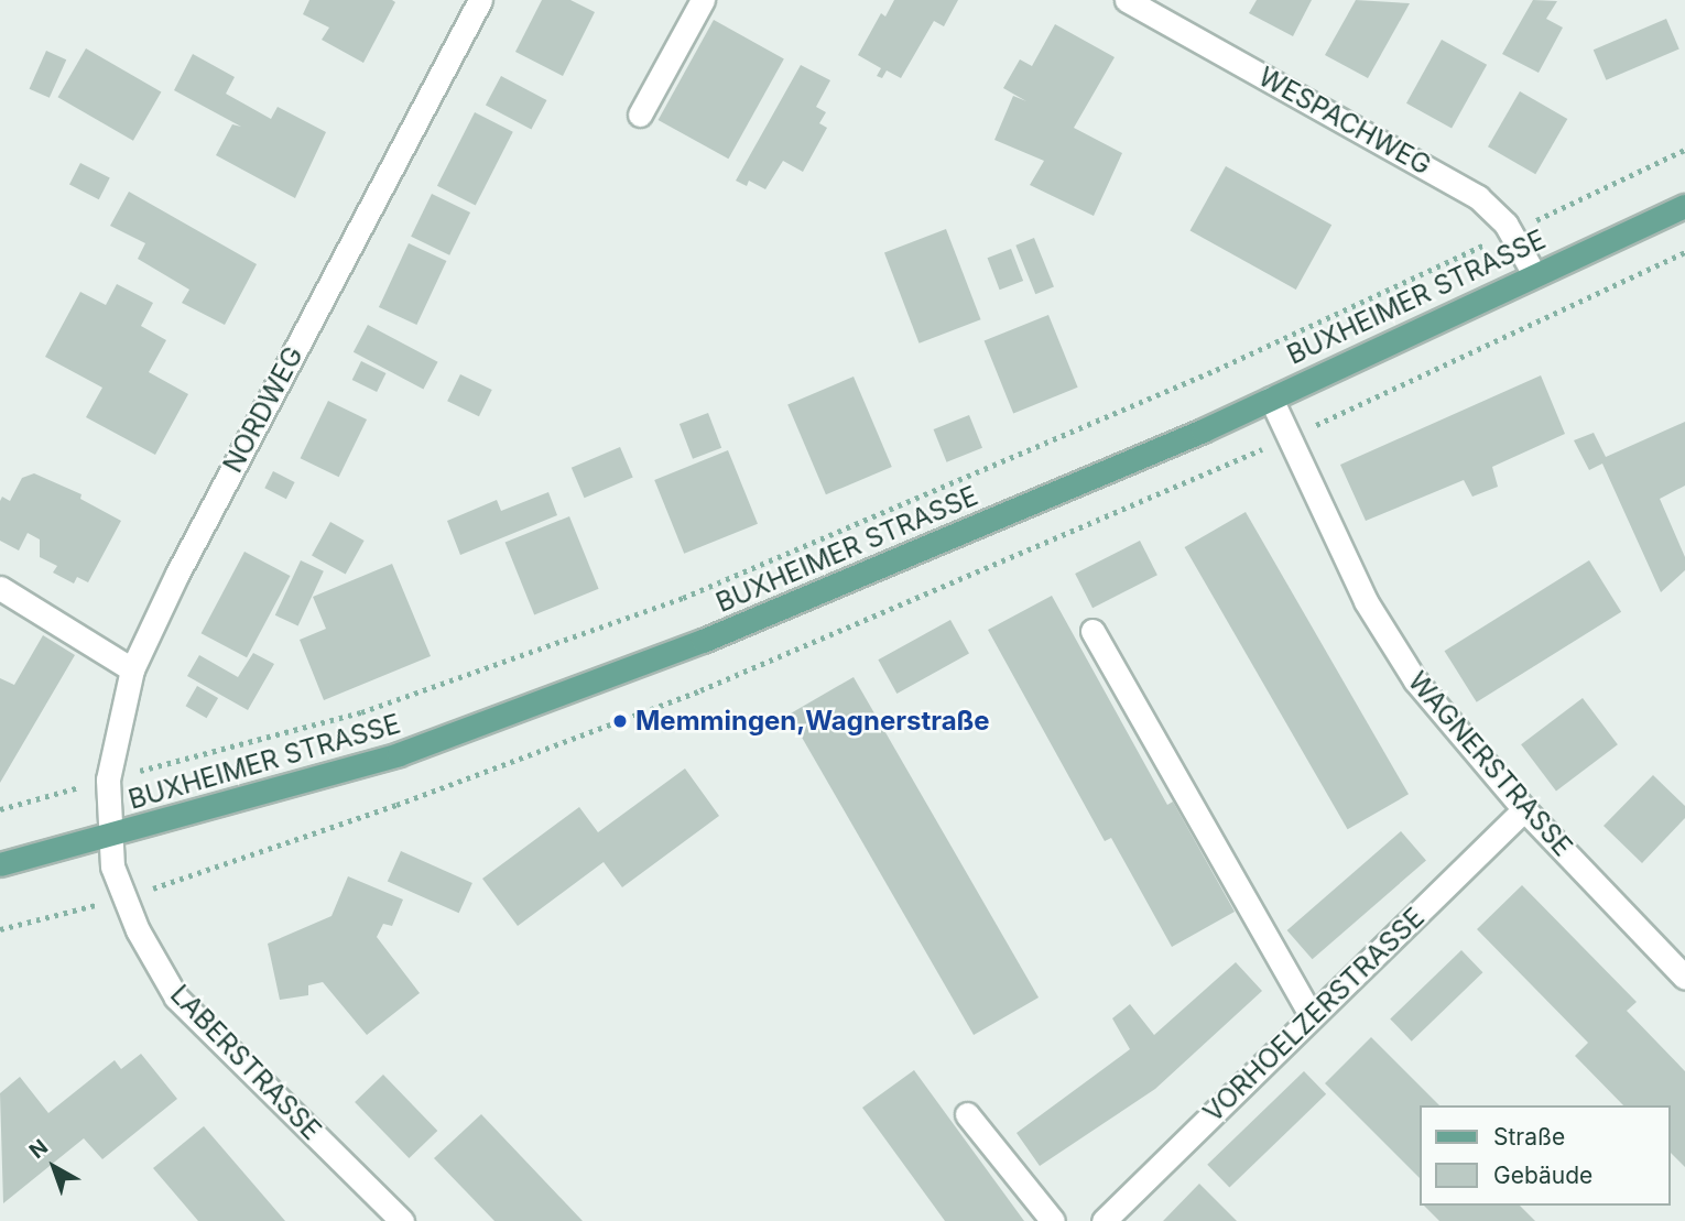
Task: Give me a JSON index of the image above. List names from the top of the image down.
{
  "streets": {
    "main road": ["BUXHEIMER STRASSE"],
    "street": [
      "WESPACHWEG",
      "NORDWEG",
      "WAGNERSTRASSE",
      "VORHOELZERSTRASSE",
      "LABERSTRASSE"
    ]
  },
  "crossings": [
    ["WESPACHWEG", "BUXHEIMER STRASSE"],
    ["BUXHEIMER STRASSE", "NORDWEG"],
    ["BUXHEIMER STRASSE", "WAGNERSTRASSE"],
    ["BUXHEIMER STRASSE", "LABERSTRASSE"],
    ["NORDWEG", "LABERSTRASSE"],
    ["WAGNERSTRASSE", "VORHOELZERSTRASSE"]
  ],
  "places": ["Memmingen,Wagnerstraße"],
  "legend": ["Straße", "Gebäude"],
  "north": "top left"
}
